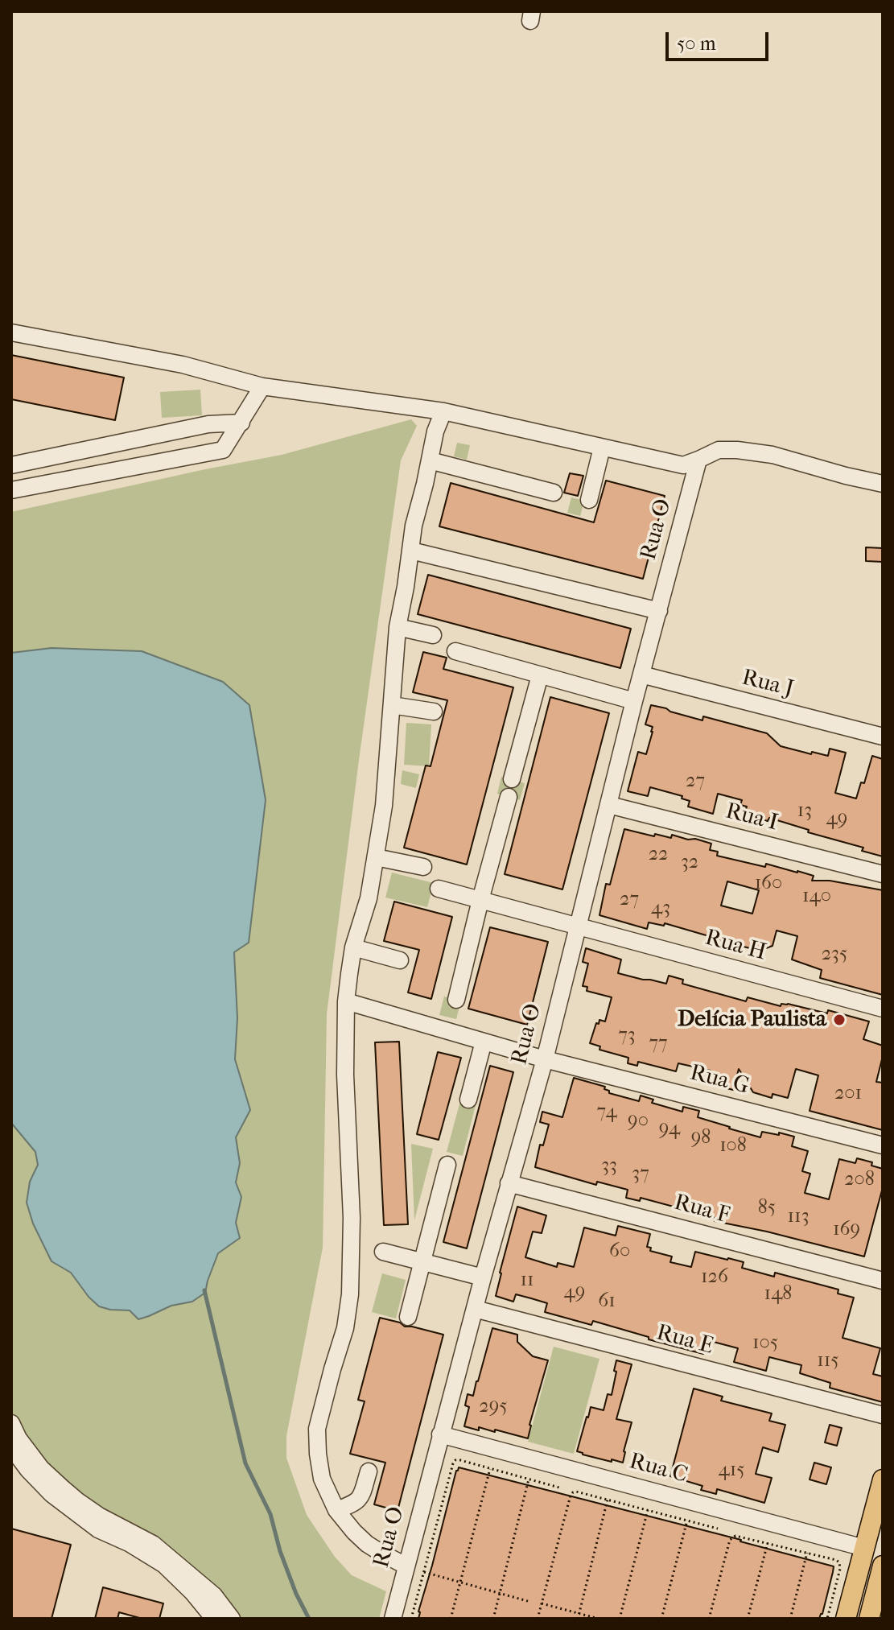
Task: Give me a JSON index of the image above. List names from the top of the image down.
{
  "streets": {
    "street": [
      "Rua O",
      "Rua J",
      "Rua I",
      "Rua H",
      "Rua G",
      "Rua F",
      "Rua E",
      "Rua C"
    ]
  },
  "crossings": [
    ["Rua O", "Rua J"],
    ["Rua O", "Rua I"],
    ["Rua O", "Rua H"],
    ["Rua O", "Rua G"],
    ["Rua O", "Rua F"],
    ["Rua O", "Rua E"],
    ["Rua O", "Rua C"]
  ],
  "places": ["Delícia Paulista"],
  "house_numbers": [
    "27",
    "13",
    "49",
    "22",
    "32",
    "160",
    "140",
    "27",
    "43",
    "235",
    "73",
    "77",
    "201",
    "74",
    "90",
    "94",
    "98",
    "108",
    "33",
    "37",
    "208",
    "85",
    "113",
    "169",
    "60",
    "126",
    "11",
    "49",
    "148",
    "61",
    "105",
    "115",
    "295",
    "415"
  ],
  "scale_bar": "50 m"
}
